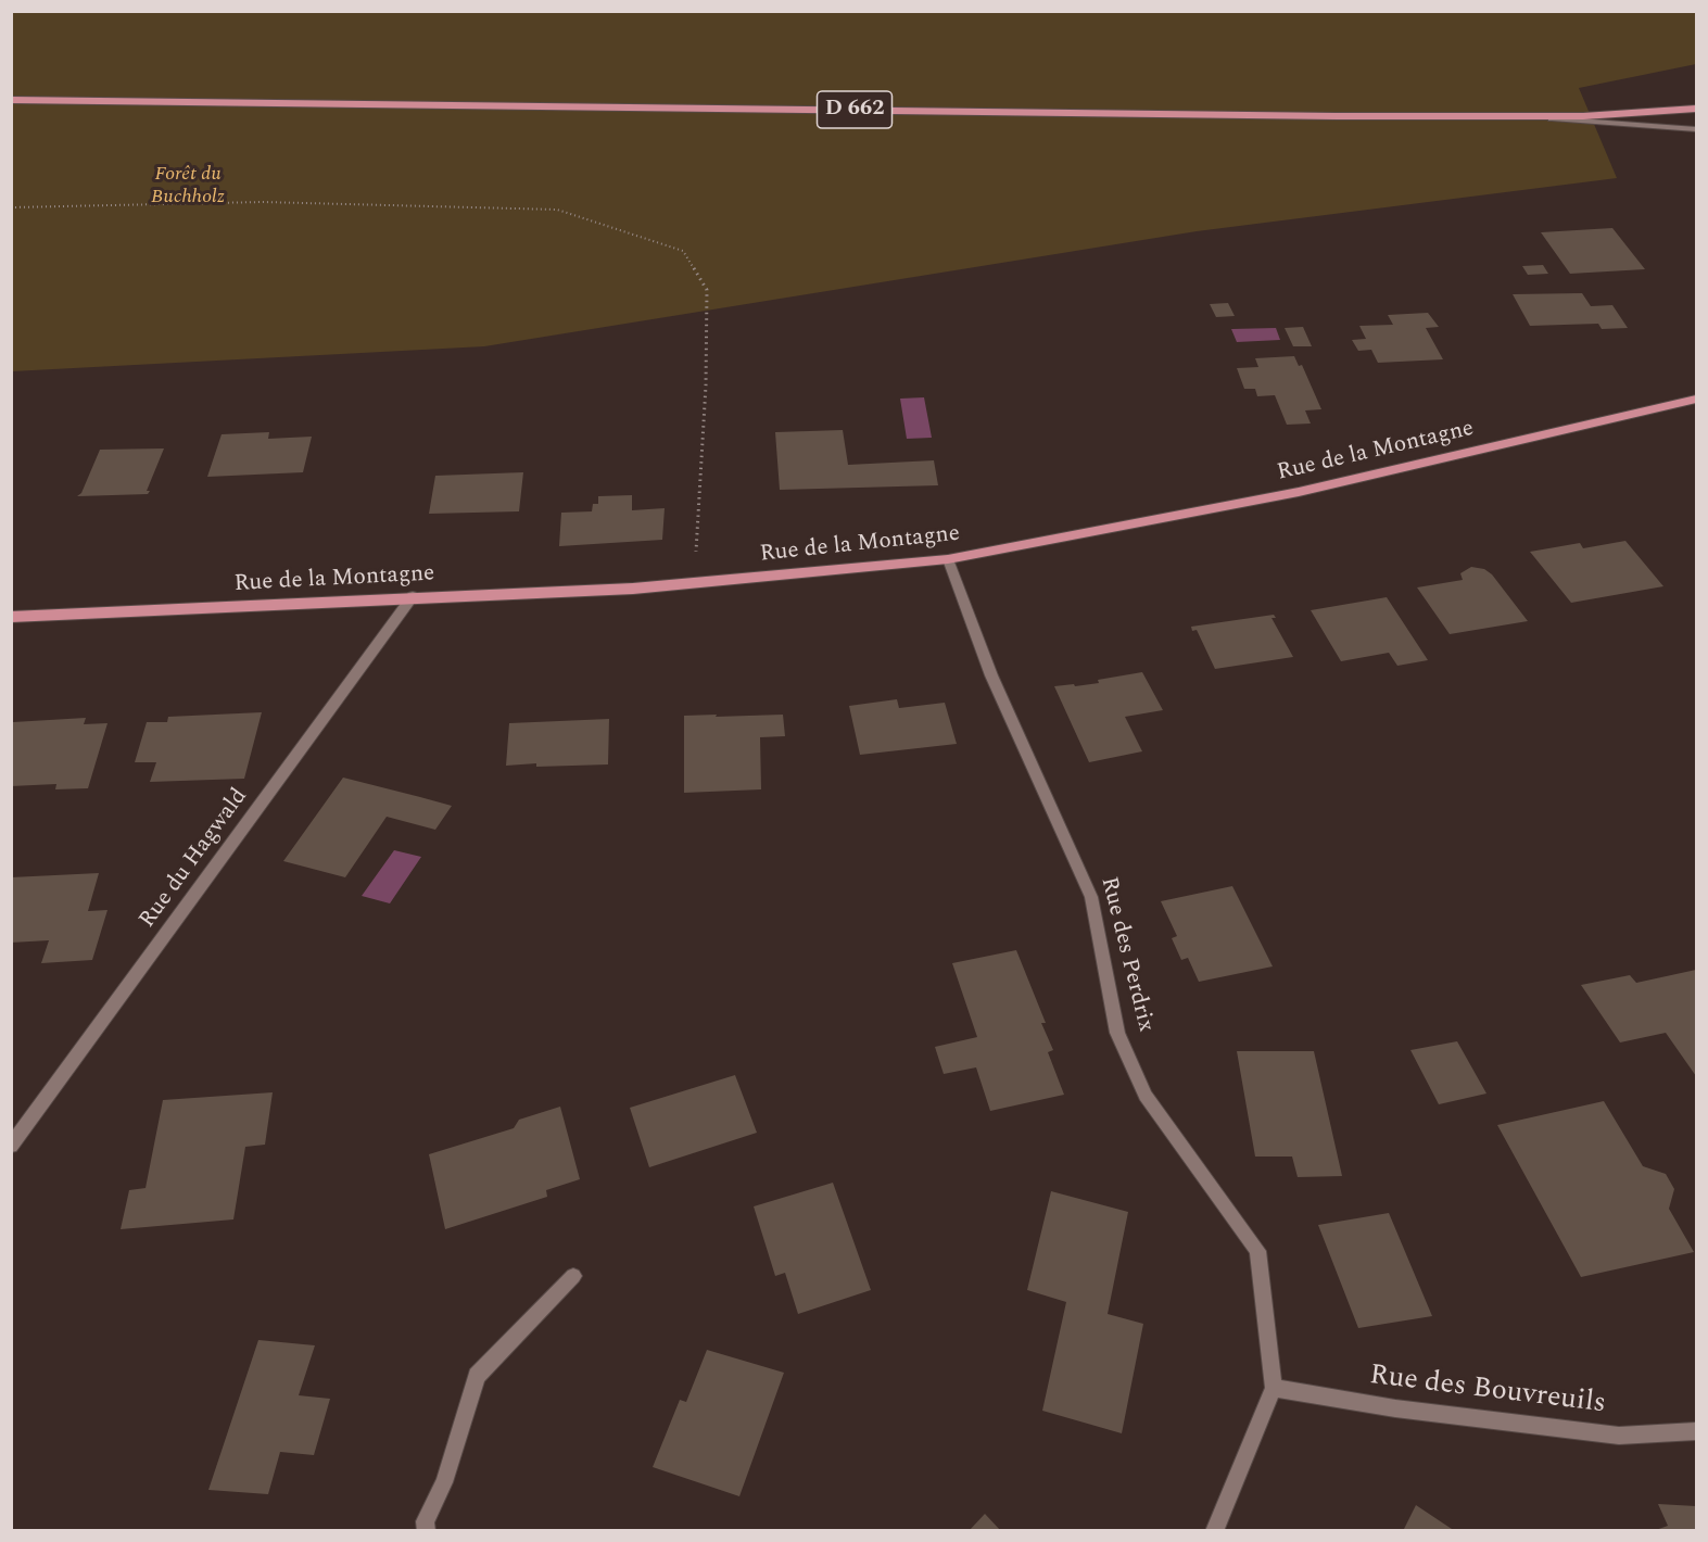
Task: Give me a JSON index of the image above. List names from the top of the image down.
{
  "streets": {
    "main road": ["D 662", "Rue de la Montagne"],
    "street": ["Rue du Hagwald", "Rue des Perdrix", "Rue des Bouvreuils"]
  },
  "crossings": [
    ["Rue de la Montagne", "Rue du Hagwald"],
    ["Rue de la Montagne", "Rue des Perdrix"],
    ["Rue des Perdrix", "Rue des Bouvreuils"]
  ],
  "parks": ["Forêt du Buchholz"]
}
